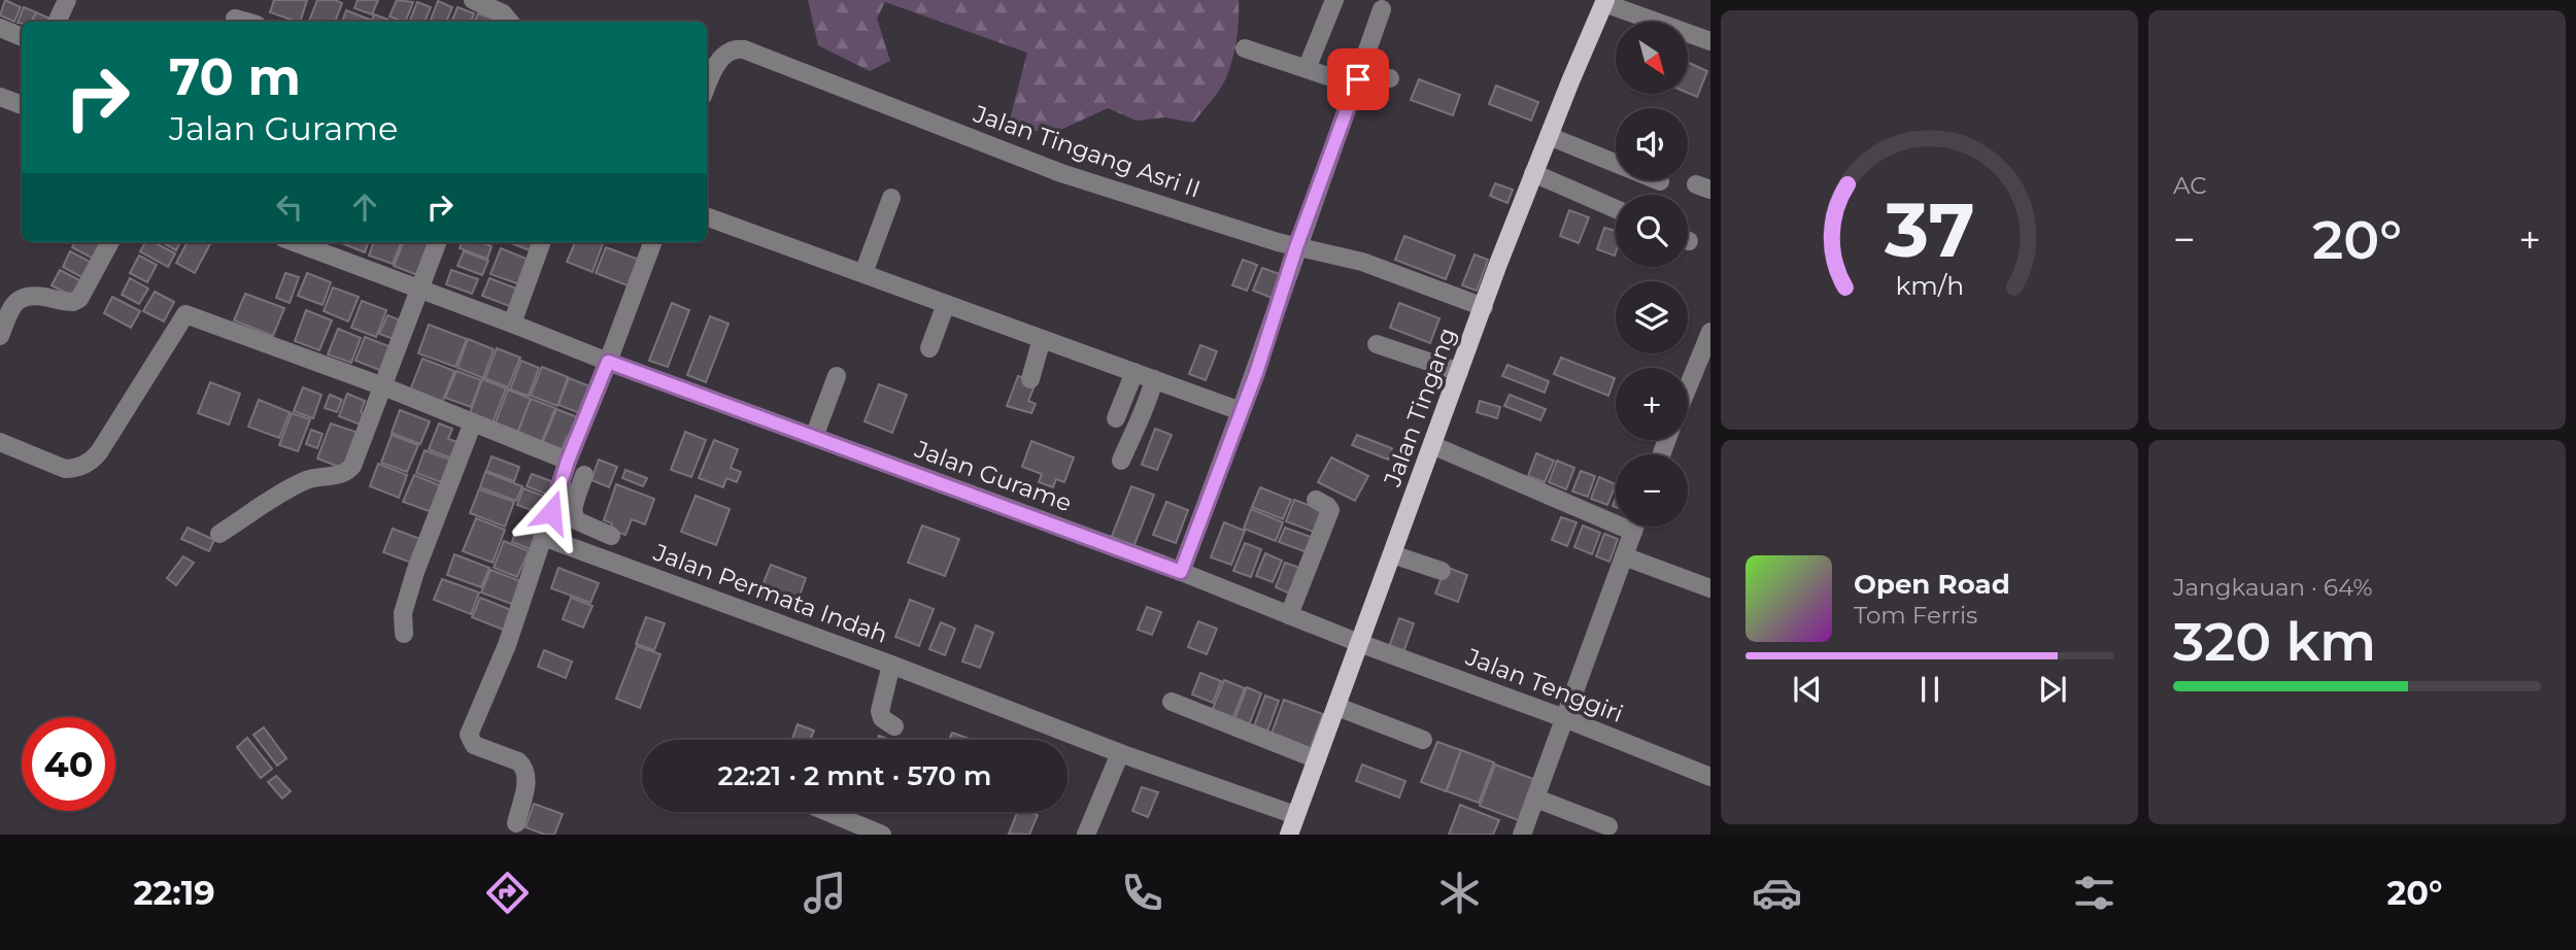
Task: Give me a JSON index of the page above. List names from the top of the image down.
{
  "streets": {
    "main road": ["Jalan Tingang"],
    "street": [
      "Jalan Tingang Asri II",
      "Jalan Gurame",
      "Jalan Permata Indah",
      "Jalan Tenggiri"
    ]
  },
  "crossings": [
    ["Jalan Tingang Asri II", "Jalan Tingang"],
    ["Jalan Tingang", "Jalan Gurame"],
    ["Jalan Tingang", "Jalan Permata Indah"],
    ["Jalan Tingang", "Jalan Tenggiri"],
    ["Jalan Gurame", "Jalan Tenggiri"]
  ],
  "north": "bottom right",
  "page": {
    "tile": [
      "AC",
      ["Jangkauan · 64%", "320 km"]
    ],
    "map_buttons": ["+", "−"],
    "turn": ["70 m", "Jalan Gurame"],
    "heat": ["−", "20°", "+"],
    "song": ["Open Road", "Tom Ferris"],
    "limit": "40",
    "trip": "22:21 · 2 mnt · 570 m",
    "tabs": ["22:19", "20°"],
    "gauge": ["37", "km/h"]
  }
}
